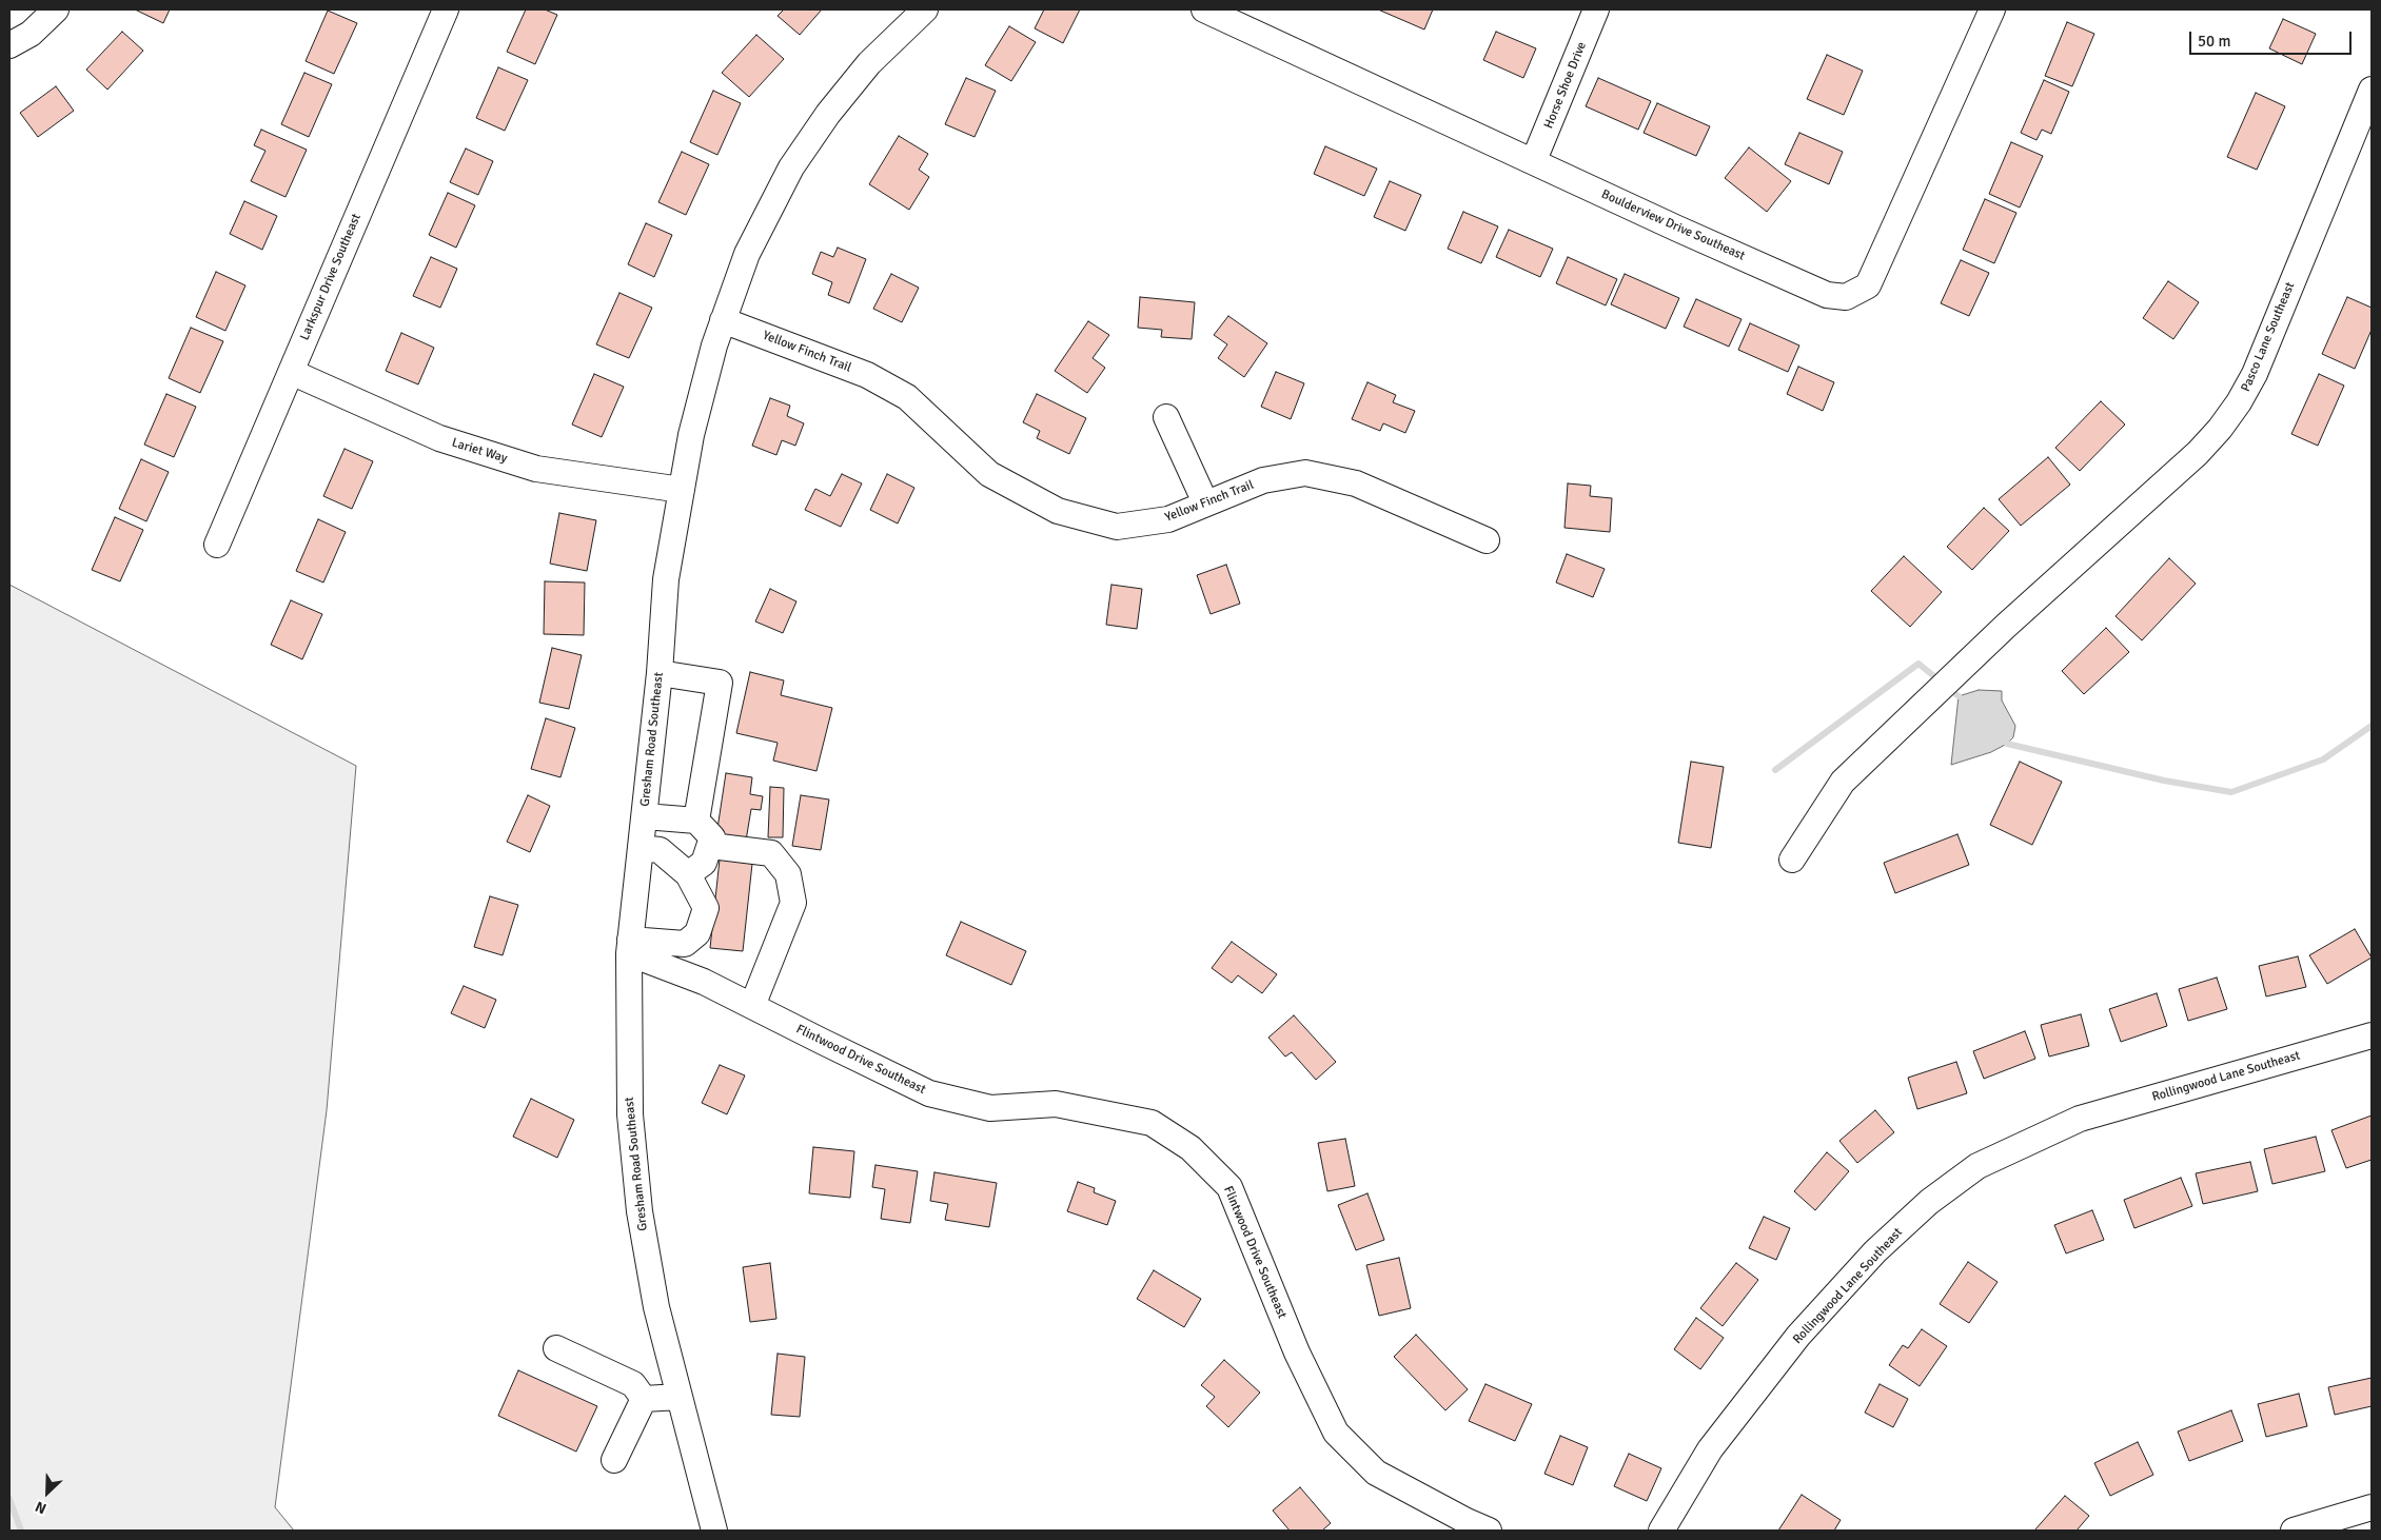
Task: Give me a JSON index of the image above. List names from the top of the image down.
{
  "streets": {
    "street": [
      "Horse Shoe Drive",
      "Boulderview Drive Southeast",
      "Larkspur Drive Southeast",
      "Pasco Lane Southeast",
      "Yellow Finch Trail",
      "Lariet Way",
      "Gresham Road Southeast",
      "Flintwood Drive Southeast",
      "Rollingwood Lane Southeast"
    ]
  },
  "crossings": [
    ["Horse Shoe Drive", "Boulderview Drive Southeast"],
    ["Larkspur Drive Southeast", "Lariet Way"],
    ["Yellow Finch Trail", "Gresham Road Southeast"],
    ["Lariet Way", "Gresham Road Southeast"],
    ["Gresham Road Southeast", "Flintwood Drive Southeast"]
  ],
  "scale_bar": "50 m",
  "north": "bottom left"
}
